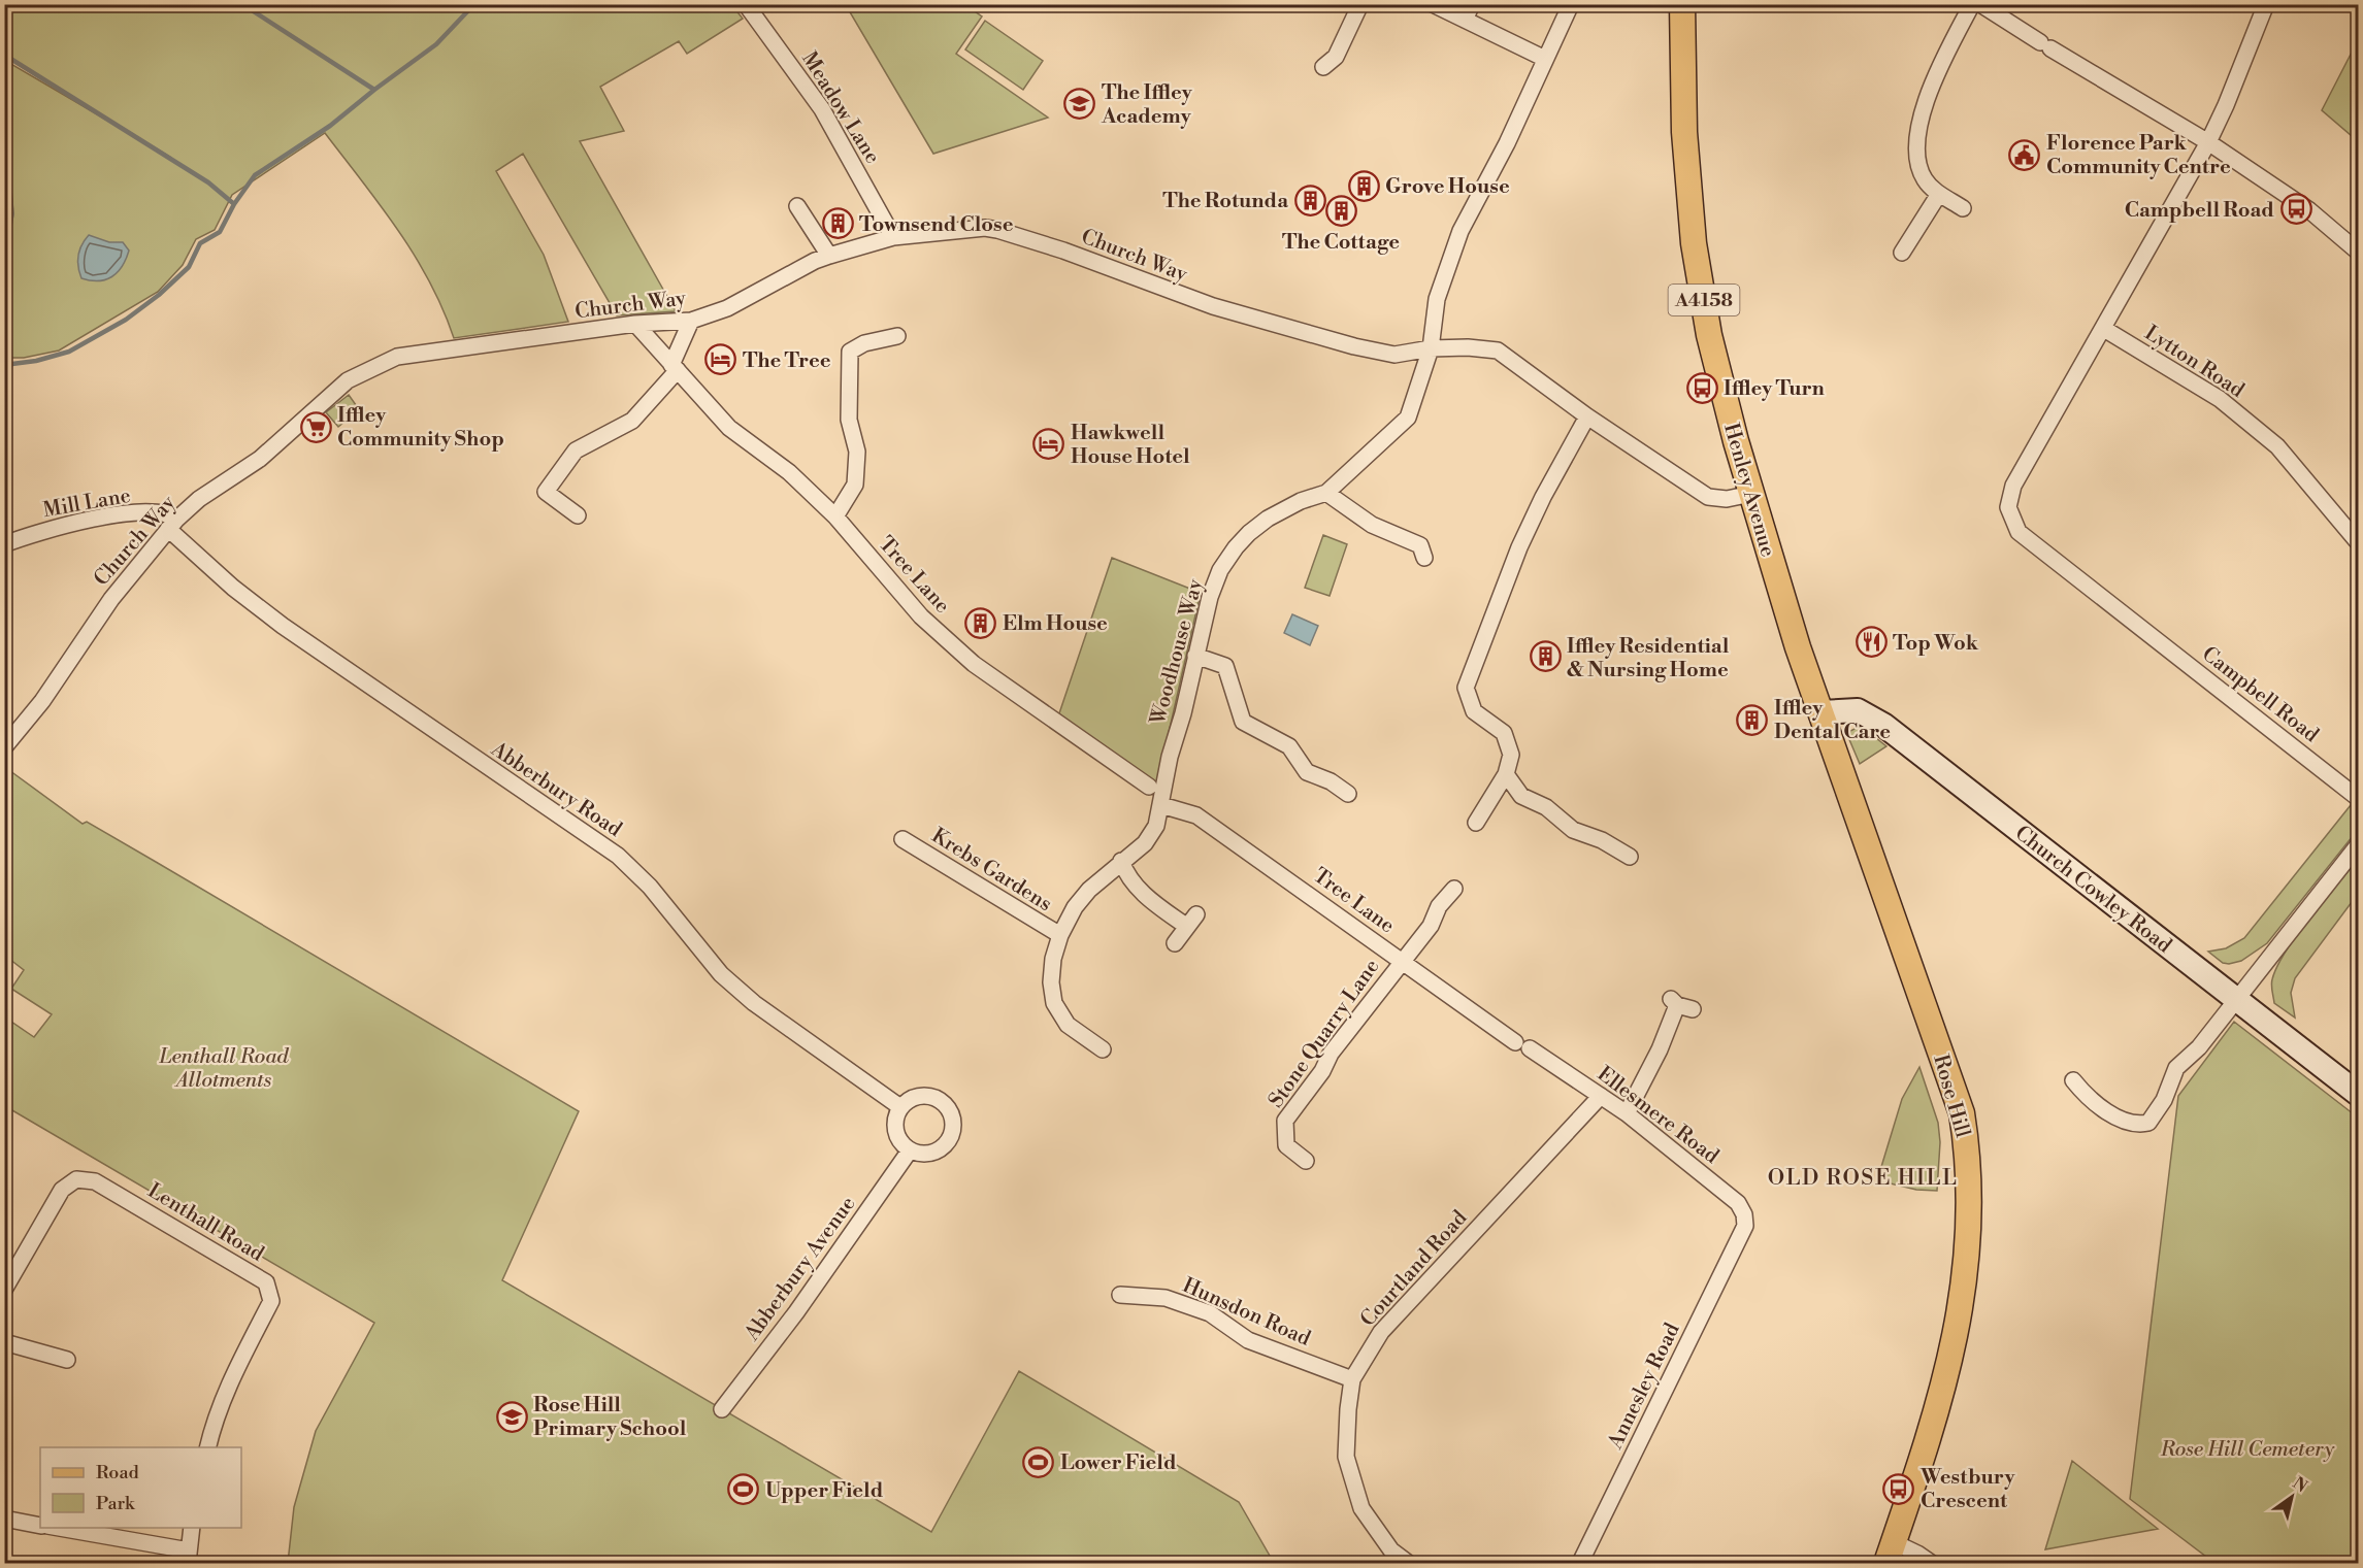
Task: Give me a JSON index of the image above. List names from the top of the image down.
{
  "streets": {
    "main road": [
      "A4158",
      "Henley Avenue",
      "Church Cowley Road",
      "Rose Hill"
    ],
    "street": [
      "Meadow Lane",
      "Church Way",
      "Lytton Road",
      "Mill Lane",
      "Tree Lane",
      "Woodhouse Way",
      "Campbell Road",
      "Abberbury Road",
      "Krebs Gardens",
      "Stone Quarry Lane",
      "Ellesmere Road",
      "Lenthall Road",
      "Abberbury Avenue",
      "Courtland Road",
      "Hunsdon Road",
      "Annesley Road"
    ]
  },
  "crossings": [
    ["Meadow Lane", "Church Way"],
    ["Church Way", "Mill Lane"],
    ["Church Way", "Tree Lane"],
    ["Church Way", "Woodhouse Way"],
    ["Church Way", "Abberbury Road"],
    ["Lytton Road", "Campbell Road"],
    ["Henley Avenue", "Church Cowley Road"],
    ["Henley Avenue", "Rose Hill"],
    ["Mill Lane", "Abberbury Road"],
    ["Tree Lane", "Woodhouse Way"],
    ["Tree Lane", "Stone Quarry Lane"],
    ["Tree Lane", "Ellesmere Road"],
    ["Woodhouse Way", "Krebs Gardens"],
    ["Abberbury Road", "Abberbury Avenue"],
    ["Church Cowley Road", "Rose Hill"],
    ["Ellesmere Road", "Courtland Road"],
    ["Ellesmere Road", "Annesley Road"],
    ["Courtland Road", "Hunsdon Road"]
  ],
  "districts": ["OLD ROSE HILL"],
  "parks": ["Lenthall Road Allotments", "Rose Hill Cemetery"],
  "places": {
    "school or university": ["The Iffley Academy", "Rose Hill Primary School"],
    "public building": ["Florence Park Community Centre"],
    "building": [
      "Grove House",
      "The Rotunda",
      "The Cottage",
      "Townsend Close",
      "Elm House",
      "Iffley Residential & Nursing Home",
      "Iffley Dental Care"
    ],
    "bus stop": ["Campbell Road", "Iffley Turn", "Westbury Crescent"],
    "hotel": ["The Tree", "Hawkwell House Hotel"],
    "supermarket": ["Iffley Community Shop"],
    "restaurant": ["Top Wok"],
    "sports": ["Lower Field", "Upper Field"]
  },
  "legend": ["Road", "Park"],
  "north": "top right"
}
